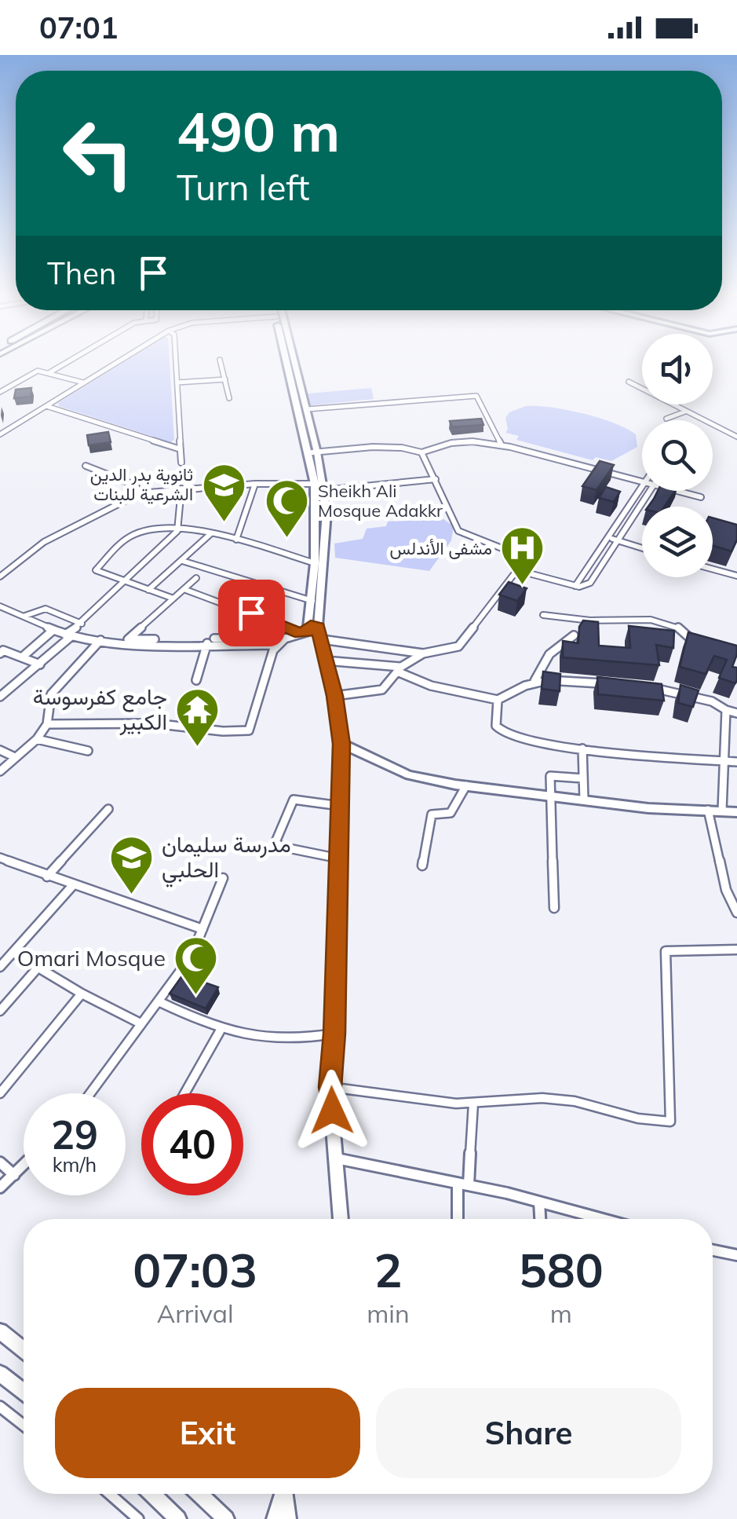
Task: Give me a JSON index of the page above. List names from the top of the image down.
{
  "places": {
    "school or university": ["ثانوية بدر الدين الشرعية للبنات", "مدرسة سليمان الحلبي"],
    "mosque": ["Sheikh Ali Mosque Adakkr", "Omari Mosque"],
    "hospital": ["مشفى الأندلس"],
    "temple": ["جامع كفرسوسة الكبير"]
  },
  "page": {
    "status": "07:01",
    "turn": ["490 m", "Turn left"],
    "then": "Then",
    "speed": "29 km/h",
    "limit": "40",
    "eta": [
      "07:03",
      "Arrival",
      "2",
      "min",
      "580",
      "m"
    ],
    "buttons": ["Exit", "Share"]
  }
}
